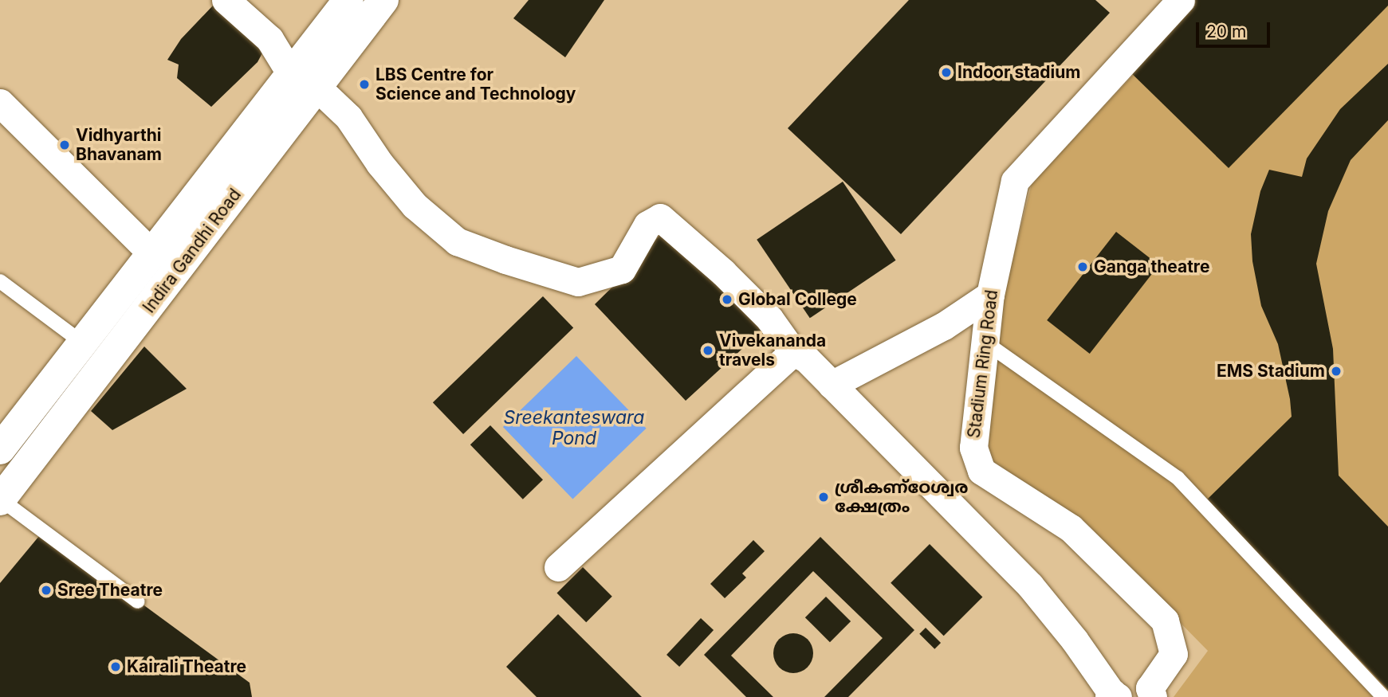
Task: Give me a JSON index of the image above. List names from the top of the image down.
{
  "streets": {
    "main road": ["Indira Gandhi Road"],
    "street": ["Stadium Ring Road"]
  },
  "water": ["Sreekanteswara Pond"],
  "places": [
    "Indoor stadium",
    "LBS Centre for Science and Technology",
    "Vidhyarthi Bhavanam",
    "Ganga theatre",
    "Global College",
    "Vivekananda travels",
    "EMS Stadium",
    "ശ്രീകണ്ഠേശ്വര ക്ഷേത്രം",
    "Sree Theatre",
    "Kairali Theatre"
  ],
  "scale_bar": "20 m"
}
